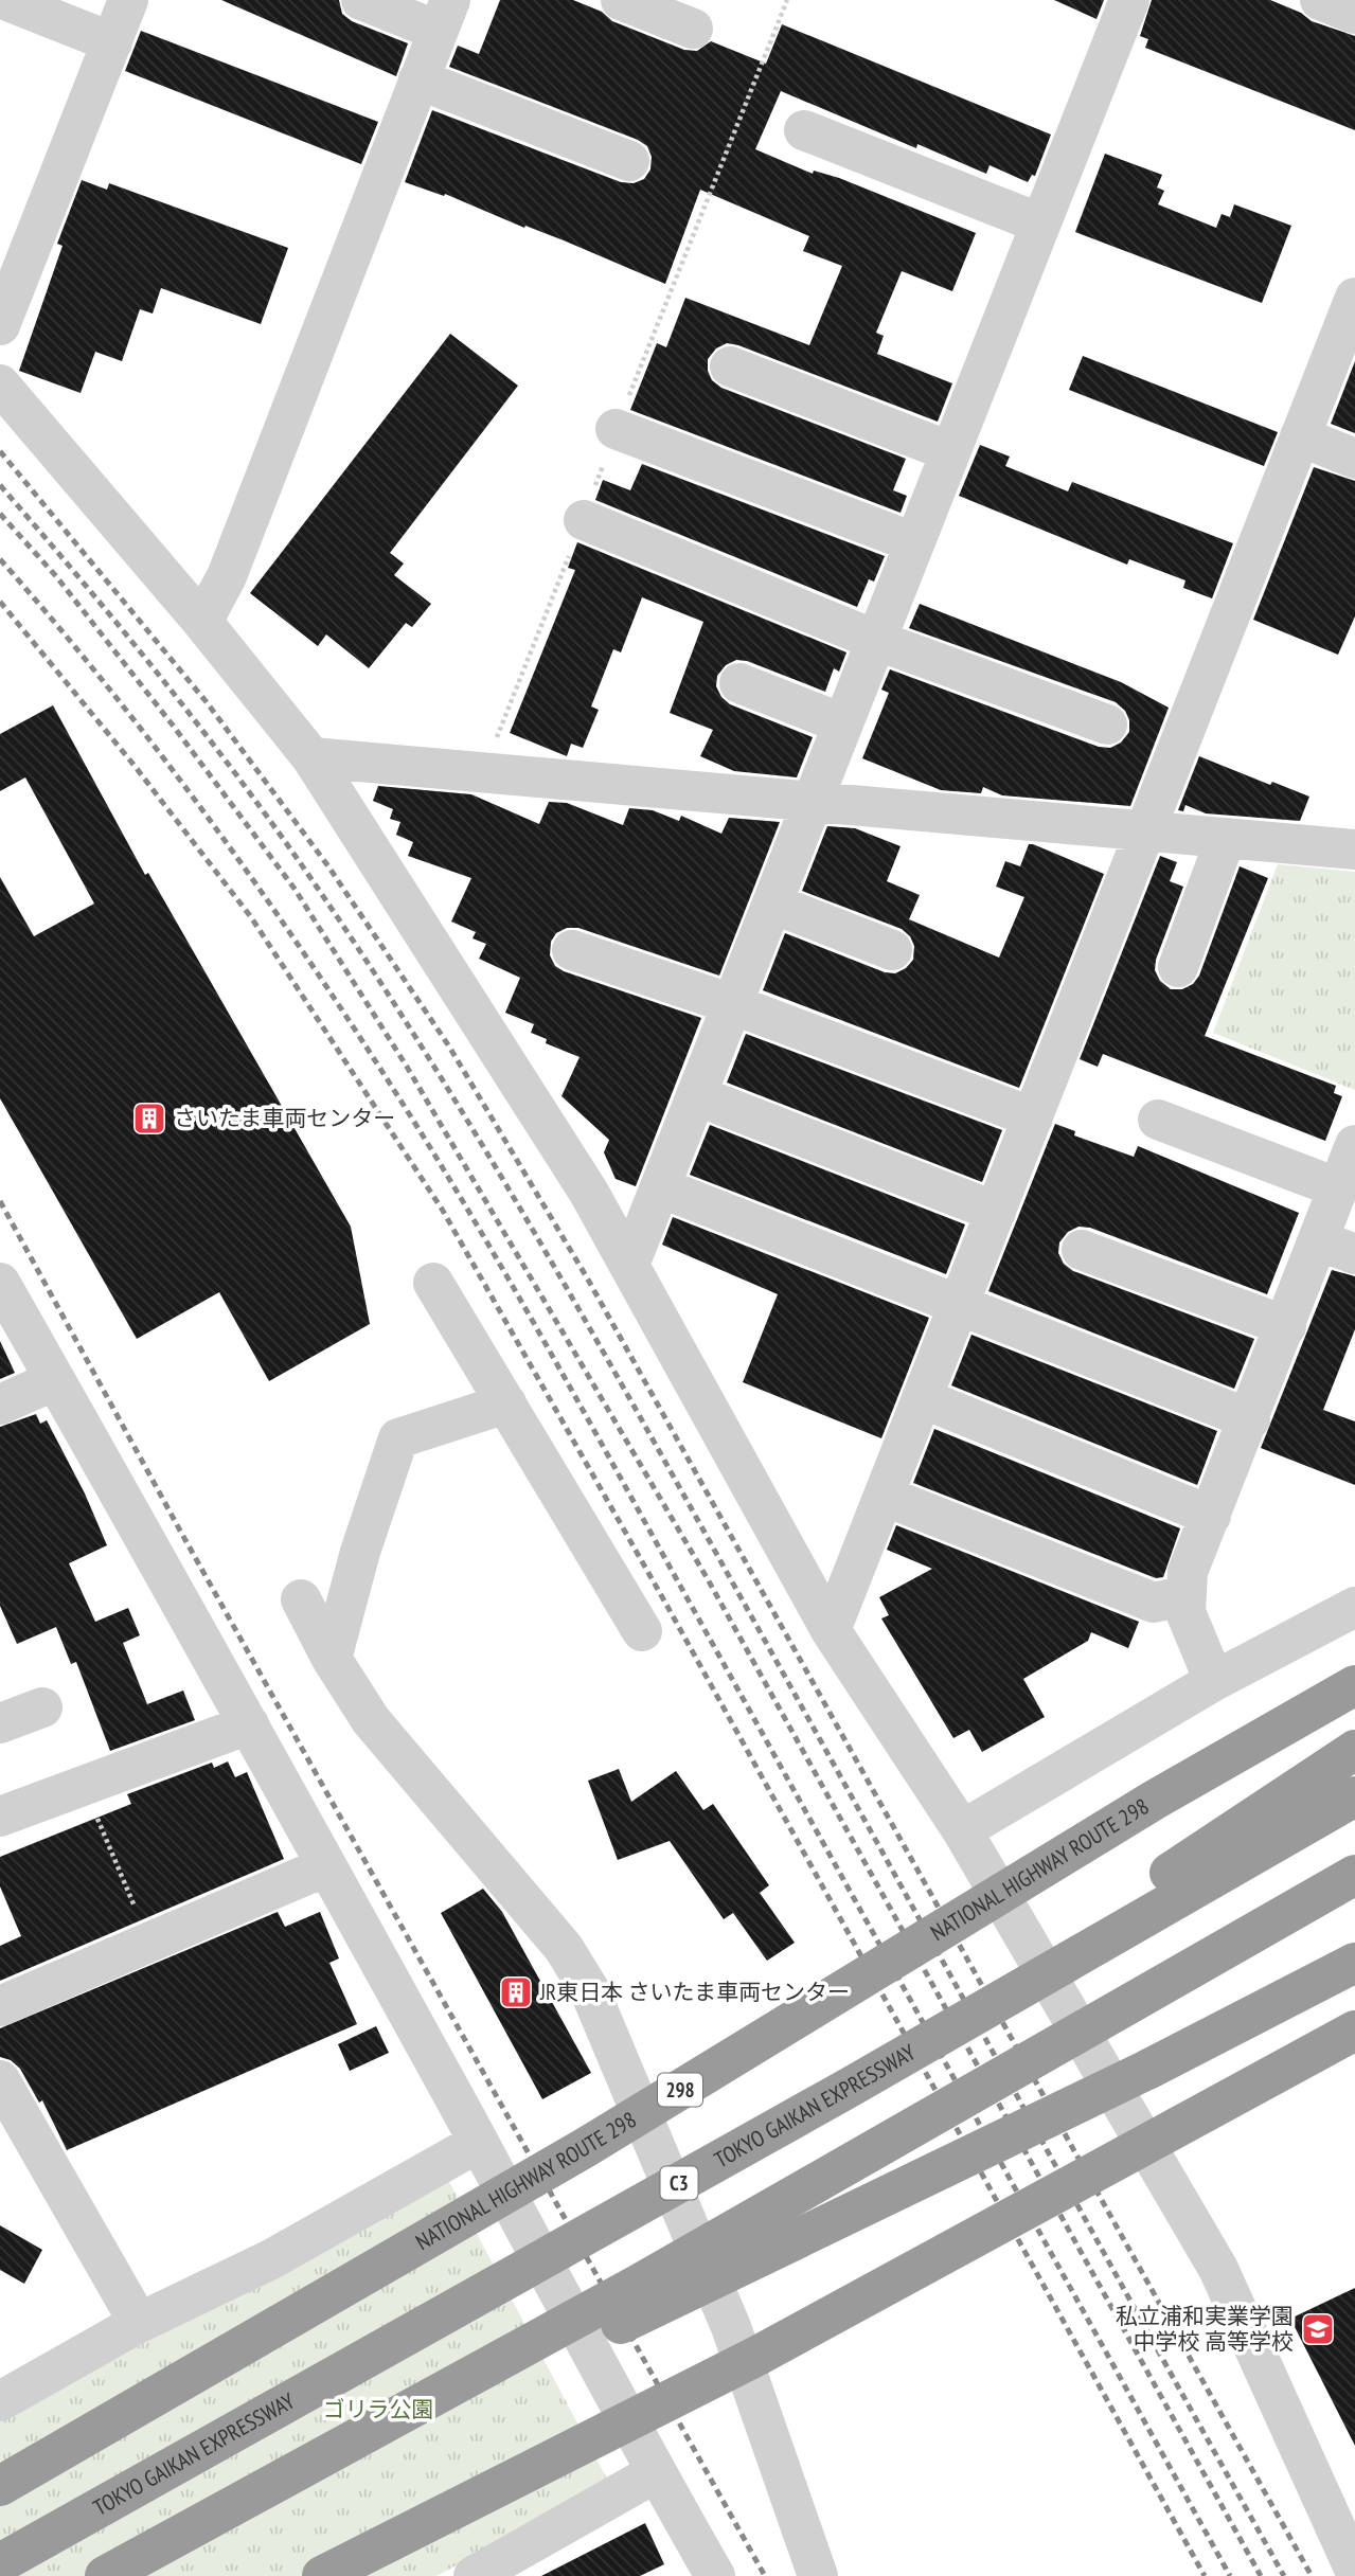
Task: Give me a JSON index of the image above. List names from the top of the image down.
{
  "streets": {
    "highway": [
      "NATIONAL HIGHWAY ROUTE 298",
      "298",
      "TOKYO GAIKAN EXPRESSWAY",
      "C3"
    ]
  },
  "parks": ["ゴリラ公園"],
  "places": {
    "building": ["さいたま車両センター", "JR東日本 さいたま車両センター"],
    "school or university": ["私立浦和実業学園 中学校 高等学校"]
  }
}
